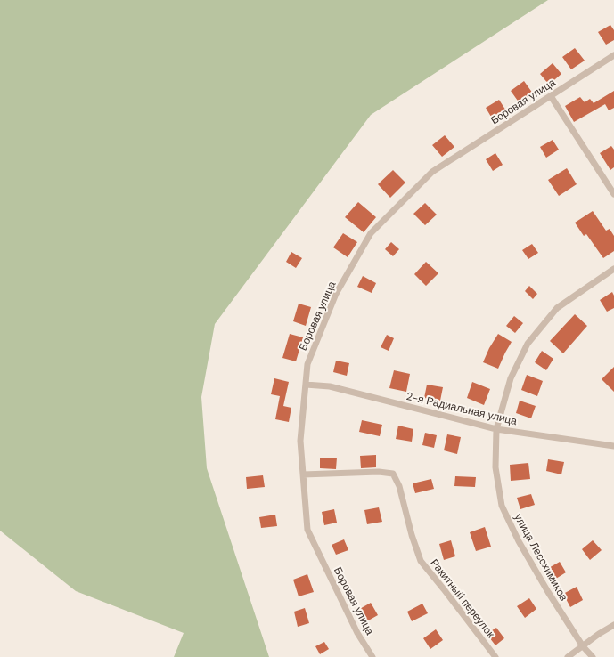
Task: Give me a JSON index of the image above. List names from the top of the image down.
{
  "streets": {
    "street": [
      "Боровая улица",
      "2-я Радиальная улица",
      "улица Лесохимиков",
      "Ракитный переулок"
    ]
  },
  "crossings": [
    ["Боровая улица", "2-я Радиальная улица"],
    ["Боровая улица", "Ракитный переулок"],
    ["2-я Радиальная улица", "улица Лесохимиков"]
  ]
}
